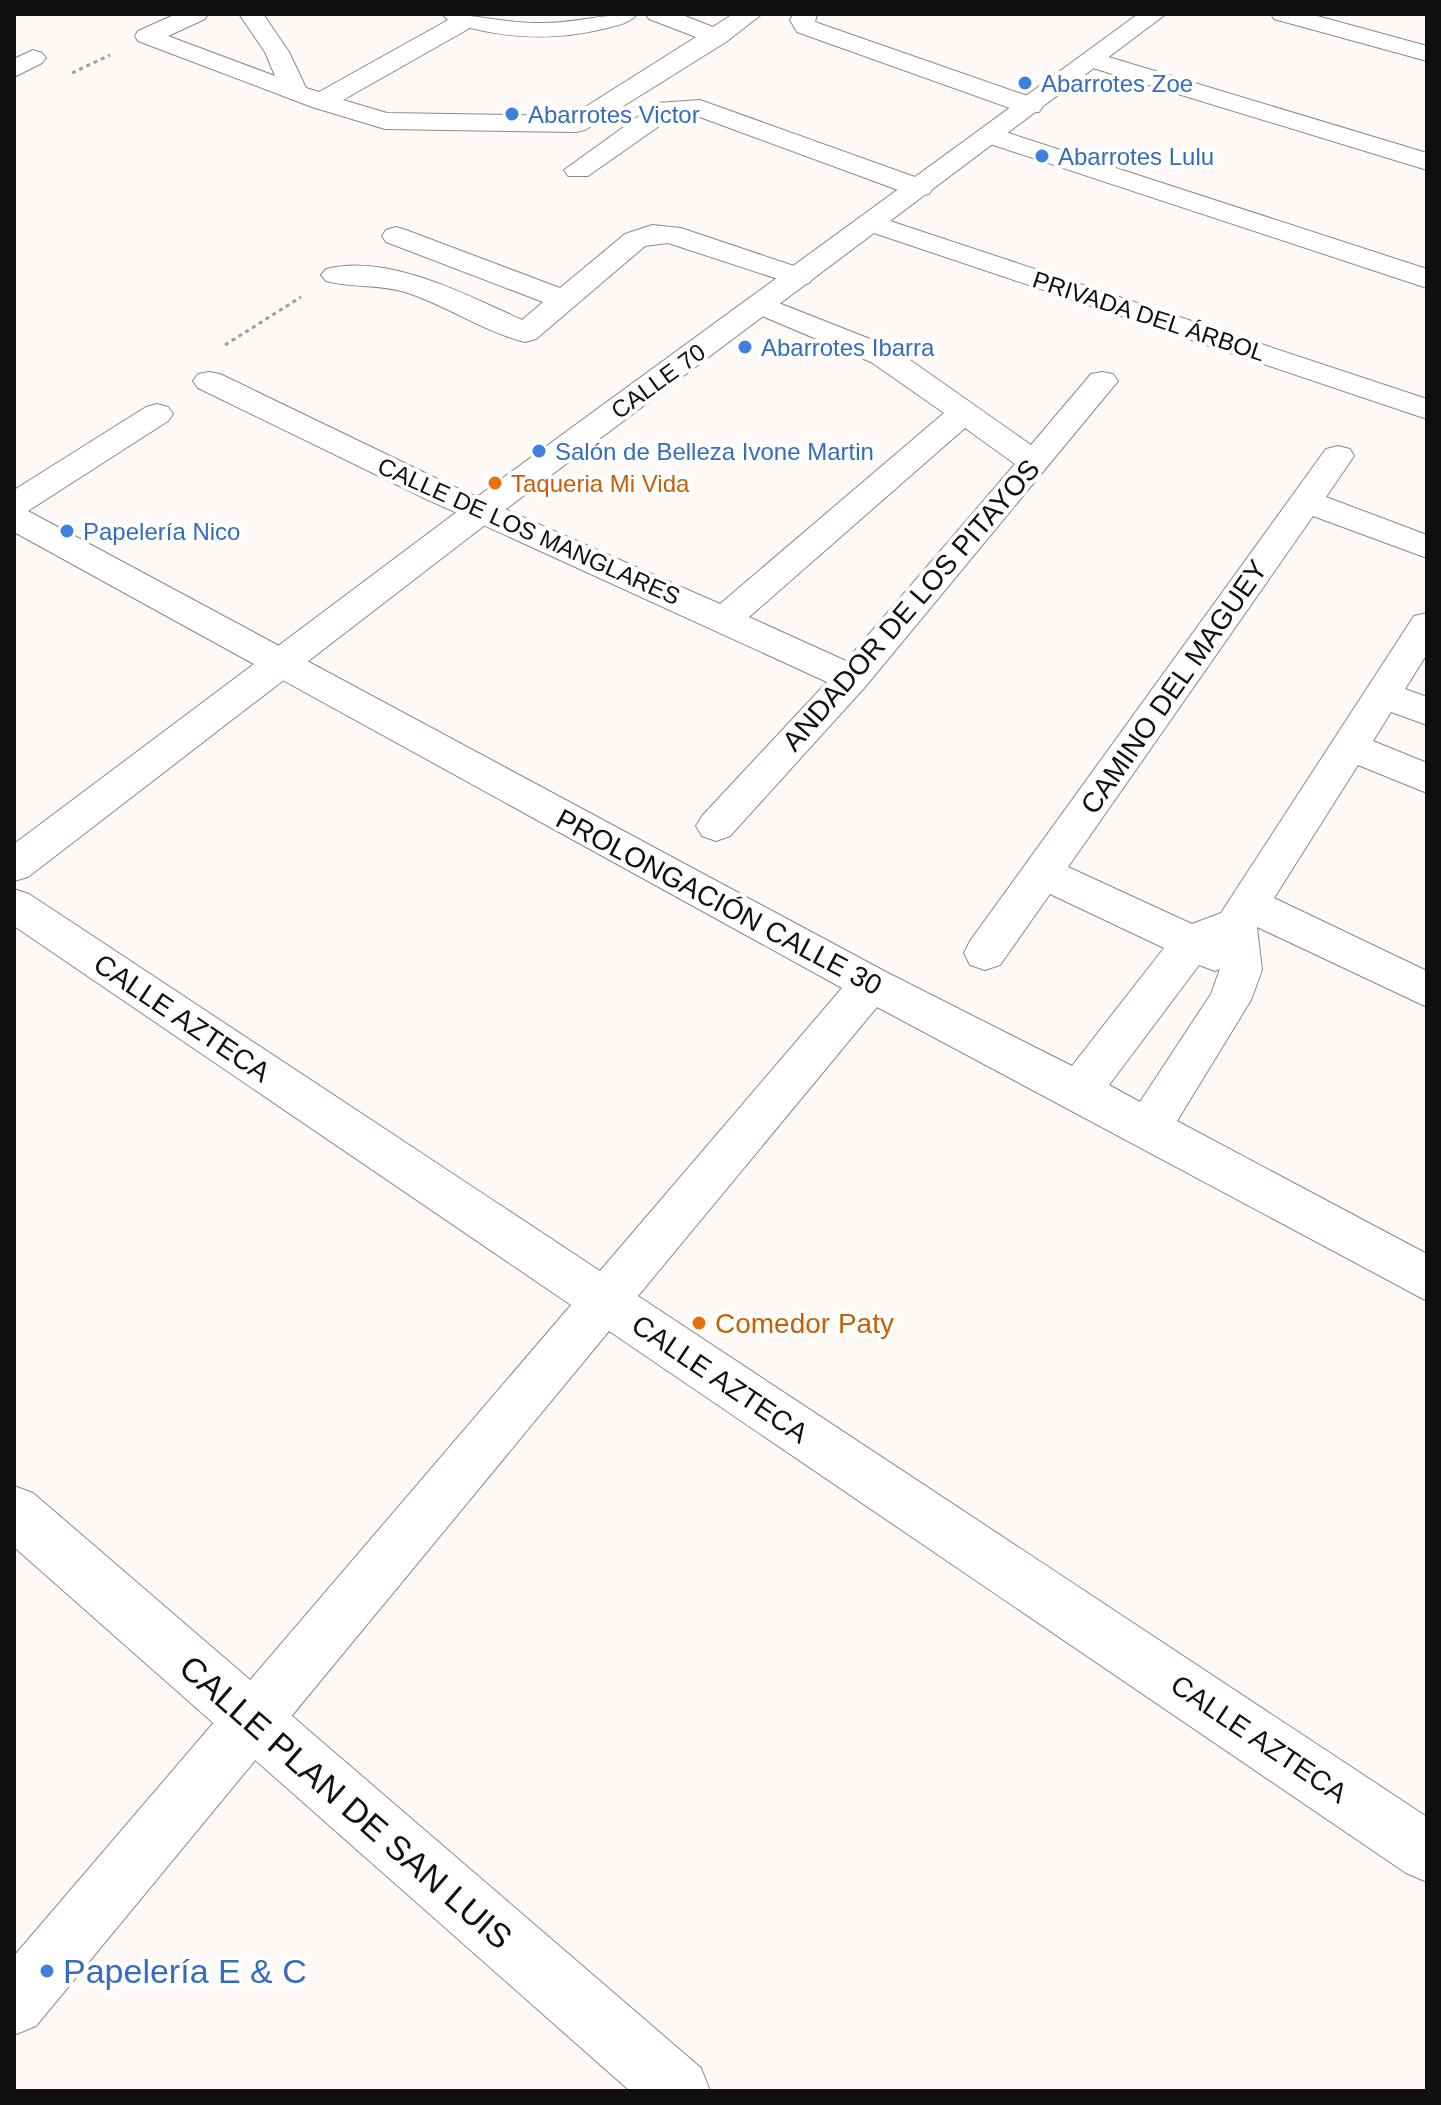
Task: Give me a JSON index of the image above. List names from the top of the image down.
{
  "streets": {
    "street": [
      "PRIVADA DEL ÁRBOL",
      "CALLE 70",
      "CALLE DE LOS MANGLARES",
      "ANDADOR DE LOS PITAYOS",
      "CAMINO DEL MAGUEY",
      "PROLONGACIÓN CALLE 30",
      "CALLE AZTECA",
      "CALLE PLAN DE SAN LUIS"
    ]
  },
  "crossings": [
    ["PRIVADA DEL ÁRBOL", "CALLE 70"],
    ["CALLE 70", "CALLE DE LOS MANGLARES"],
    ["CALLE 70", "PROLONGACIÓN CALLE 30"],
    ["CALLE DE LOS MANGLARES", "ANDADOR DE LOS PITAYOS"]
  ],
  "places": [
    "Abarrotes Zoe",
    "Abarrotes Victor",
    "Abarrotes Lulu",
    "Abarrotes Ibarra",
    "Salón de Belleza Ivone Martin",
    "Taqueria Mi Vida",
    "Papelería Nico",
    "Comedor Paty",
    "Papelería E & C"
  ]
}
